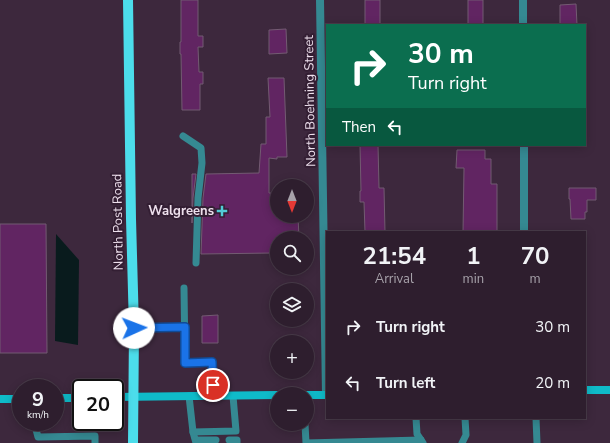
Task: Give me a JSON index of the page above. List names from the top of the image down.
{
  "streets": {
    "main road": ["North Post Road"],
    "street": ["North Boehning Street"]
  },
  "places": {
    "health": ["Walgreens"]
  },
  "north": "bottom",
  "page": {
    "turn": ["30 m", "Turn right"],
    "then": "Then",
    "map_buttons": ["+", "−"],
    "eta": [
      "21:54",
      "Arrival",
      "1",
      "min",
      "70",
      "m"
    ],
    "list": [
      {
        "name": "Turn right",
        "value": "30 m"
      },
      {
        "name": "Turn left",
        "value": "20 m"
      }
    ],
    "speed": "9 km/h",
    "limit": "20"
  }
}
